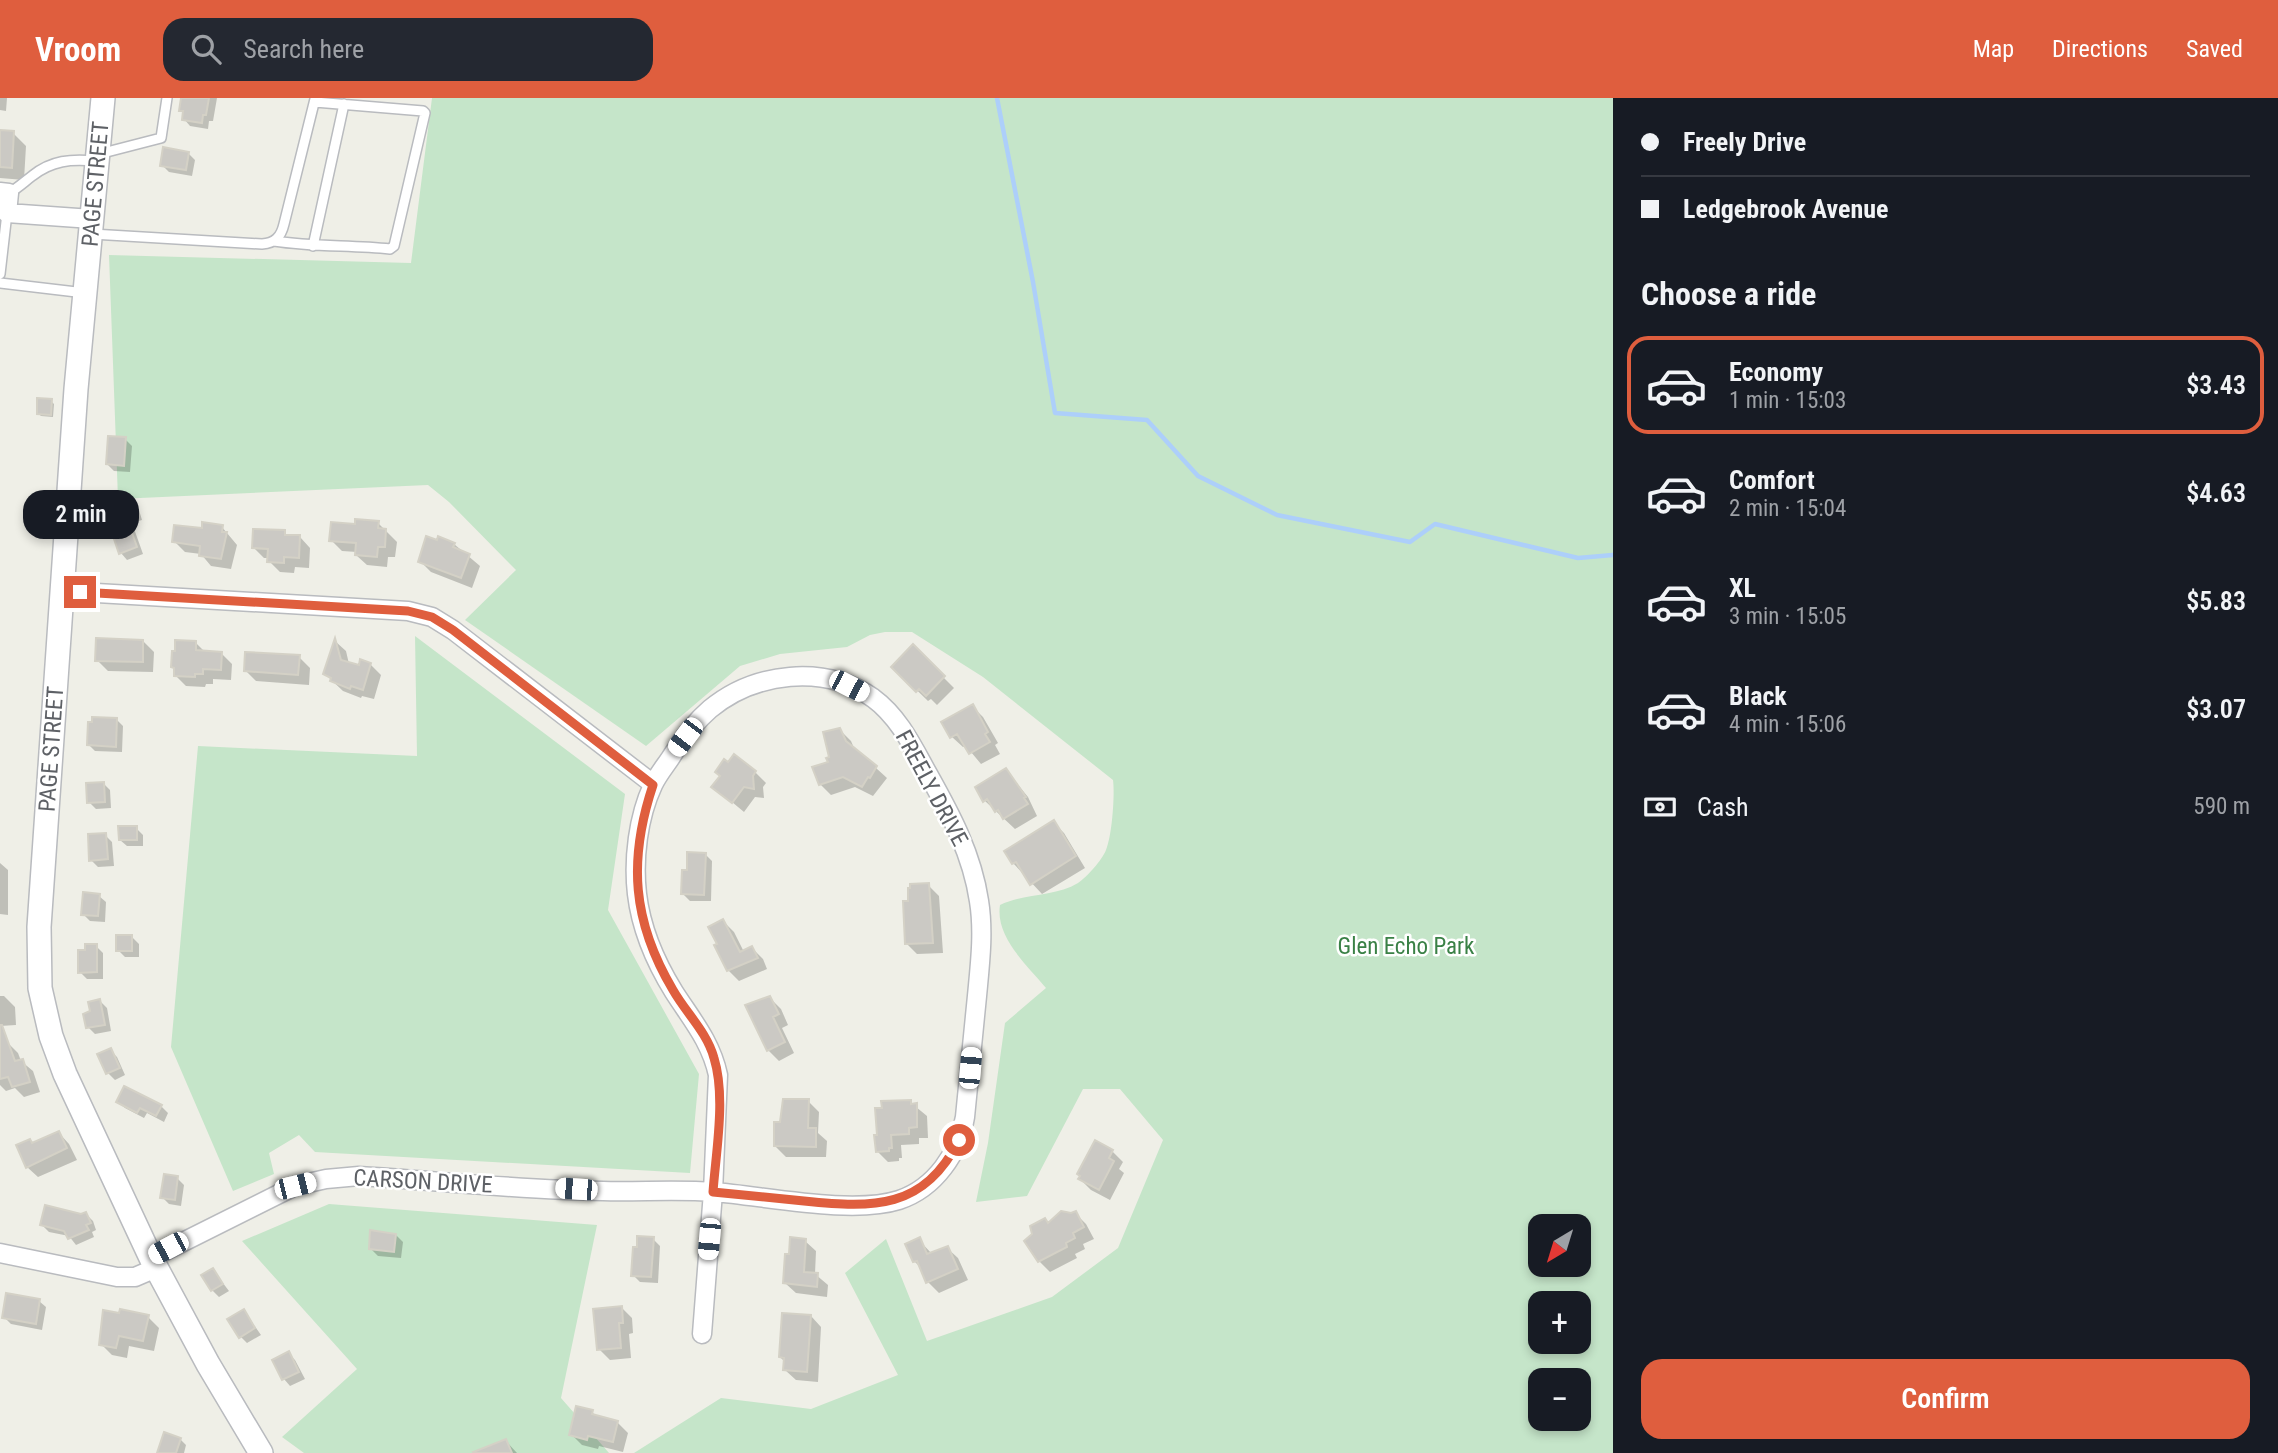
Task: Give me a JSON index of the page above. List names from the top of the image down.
{
  "streets": {
    "street": ["PAGE STREET", "FREELY DRIVE", "CARSON DRIVE"]
  },
  "crossings": [
    ["PAGE STREET", "CARSON DRIVE"],
    ["FREELY DRIVE", "CARSON DRIVE"]
  ],
  "parks": ["Glen Echo Park"],
  "north": "bottom left",
  "page": {
    "header": "Vroom",
    "search": "Search here",
    "nav": ["Map", "Directions", "Saved"],
    "banner": ["Freely Drive", "Ledgebrook Avenue"],
    "heading": "Choose a ride",
    "list": [
      {
        "name": "Economy",
        "note": "1 min · 15:03",
        "value": "$3.43"
      },
      {
        "name": "Comfort",
        "note": "2 min · 15:04",
        "value": "$4.63"
      },
      {
        "name": "XL",
        "note": "3 min · 15:05",
        "value": "$5.83"
      },
      {
        "name": "Black",
        "note": "4 min · 15:06",
        "value": "$3.07"
      }
    ],
    "bubble": "2 min",
    "pay": ["Cash", "590 m"],
    "map_buttons": ["+", "−"],
    "buttons": "Confirm"
  }
}
